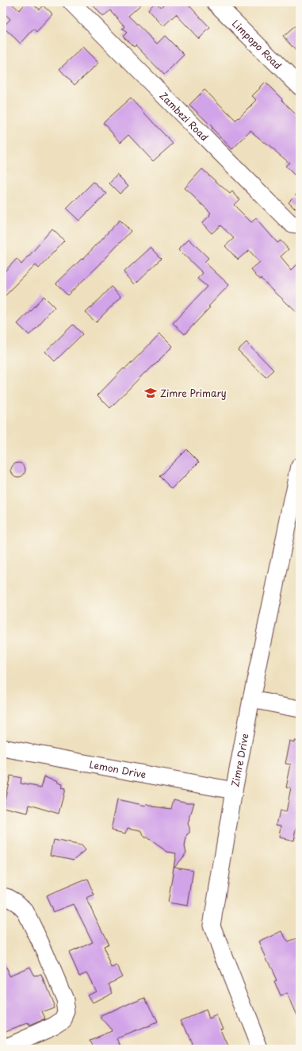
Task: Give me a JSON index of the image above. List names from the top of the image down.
{
  "streets": {
    "street": [
      "Limpopo Road",
      "Zambezi Road",
      "Zimre Drive",
      "Lemon Drive"
    ]
  },
  "crossings": [
    ["Zimre Drive", "Lemon Drive"]
  ],
  "places": {
    "school or university": ["Zimre Primary"]
  }
}
